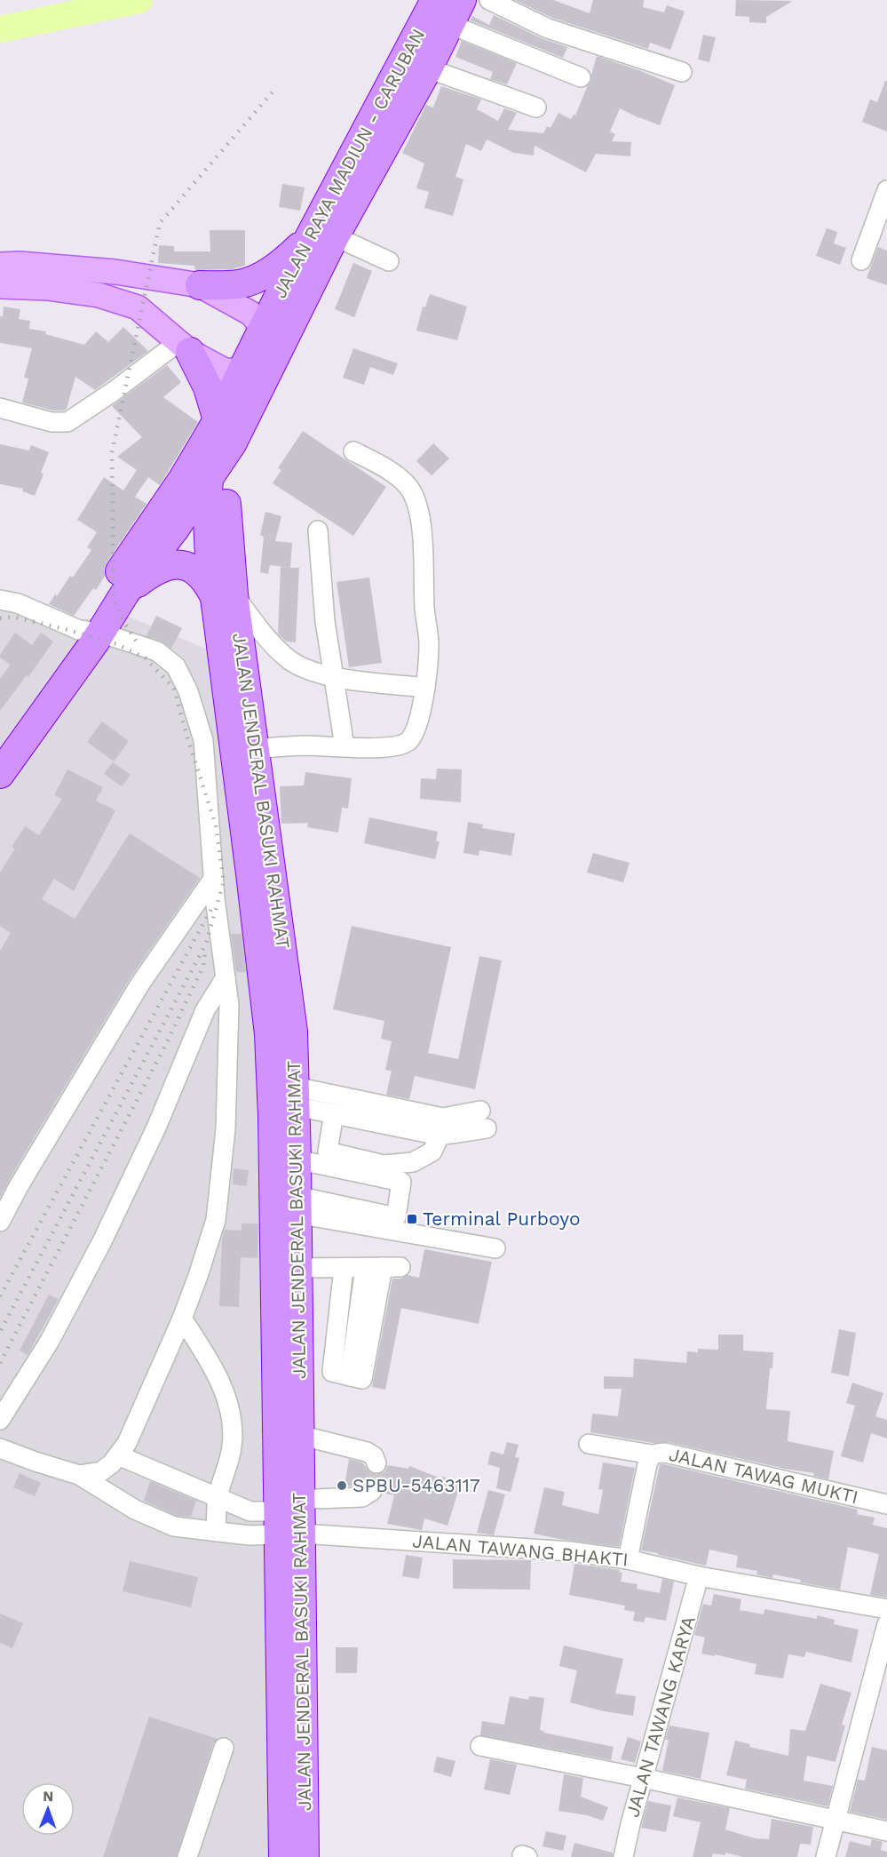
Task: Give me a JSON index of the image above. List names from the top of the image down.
{
  "streets": {
    "highway": ["JALAN RAYA MADIUN - CARUBAN", "JALAN JENDERAL BASUKI RAHMAT"],
    "street": ["JALAN TAWAG MUKTI", "JALAN TAWANG BHAKTI", "JALAN TAWANG KARYA"]
  },
  "crossings": [
    ["JALAN RAYA MADIUN - CARUBAN", "JALAN JENDERAL BASUKI RAHMAT"],
    ["JALAN JENDERAL BASUKI RAHMAT", "JALAN TAWANG BHAKTI"],
    ["JALAN TAWAG MUKTI", "JALAN TAWANG BHAKTI"],
    ["JALAN TAWANG BHAKTI", "JALAN TAWANG KARYA"]
  ],
  "places": {
    "transit": ["Terminal Purboyo"],
    "other": ["SPBU-5463117"]
  },
  "north": "top"
}
